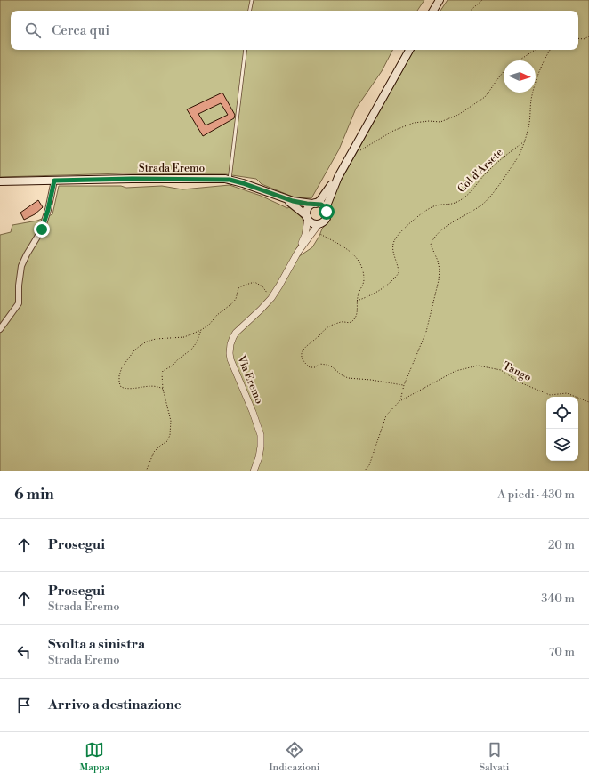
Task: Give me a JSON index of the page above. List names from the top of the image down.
{
  "streets": {
    "main road": ["Strada Eremo"],
    "street": ["Via Eremo"],
    "path": ["Col d'Arsete", "Tango"]
  },
  "crossings": [
    ["Strada Eremo", "Via Eremo"]
  ],
  "north": "right",
  "page": {
    "search": "Cerca qui",
    "heading": ["6 min", "A piedi · 430 m"],
    "list": [
      ["Prosegui", "20 m"],
      ["Prosegui", "Strada Eremo", "340 m"],
      ["Svolta a sinistra", "Strada Eremo", "70 m"],
      "Arrivo a destinazione"
    ],
    "nav": ["Mappa", "Indicazioni", "Salvati"]
  }
}
